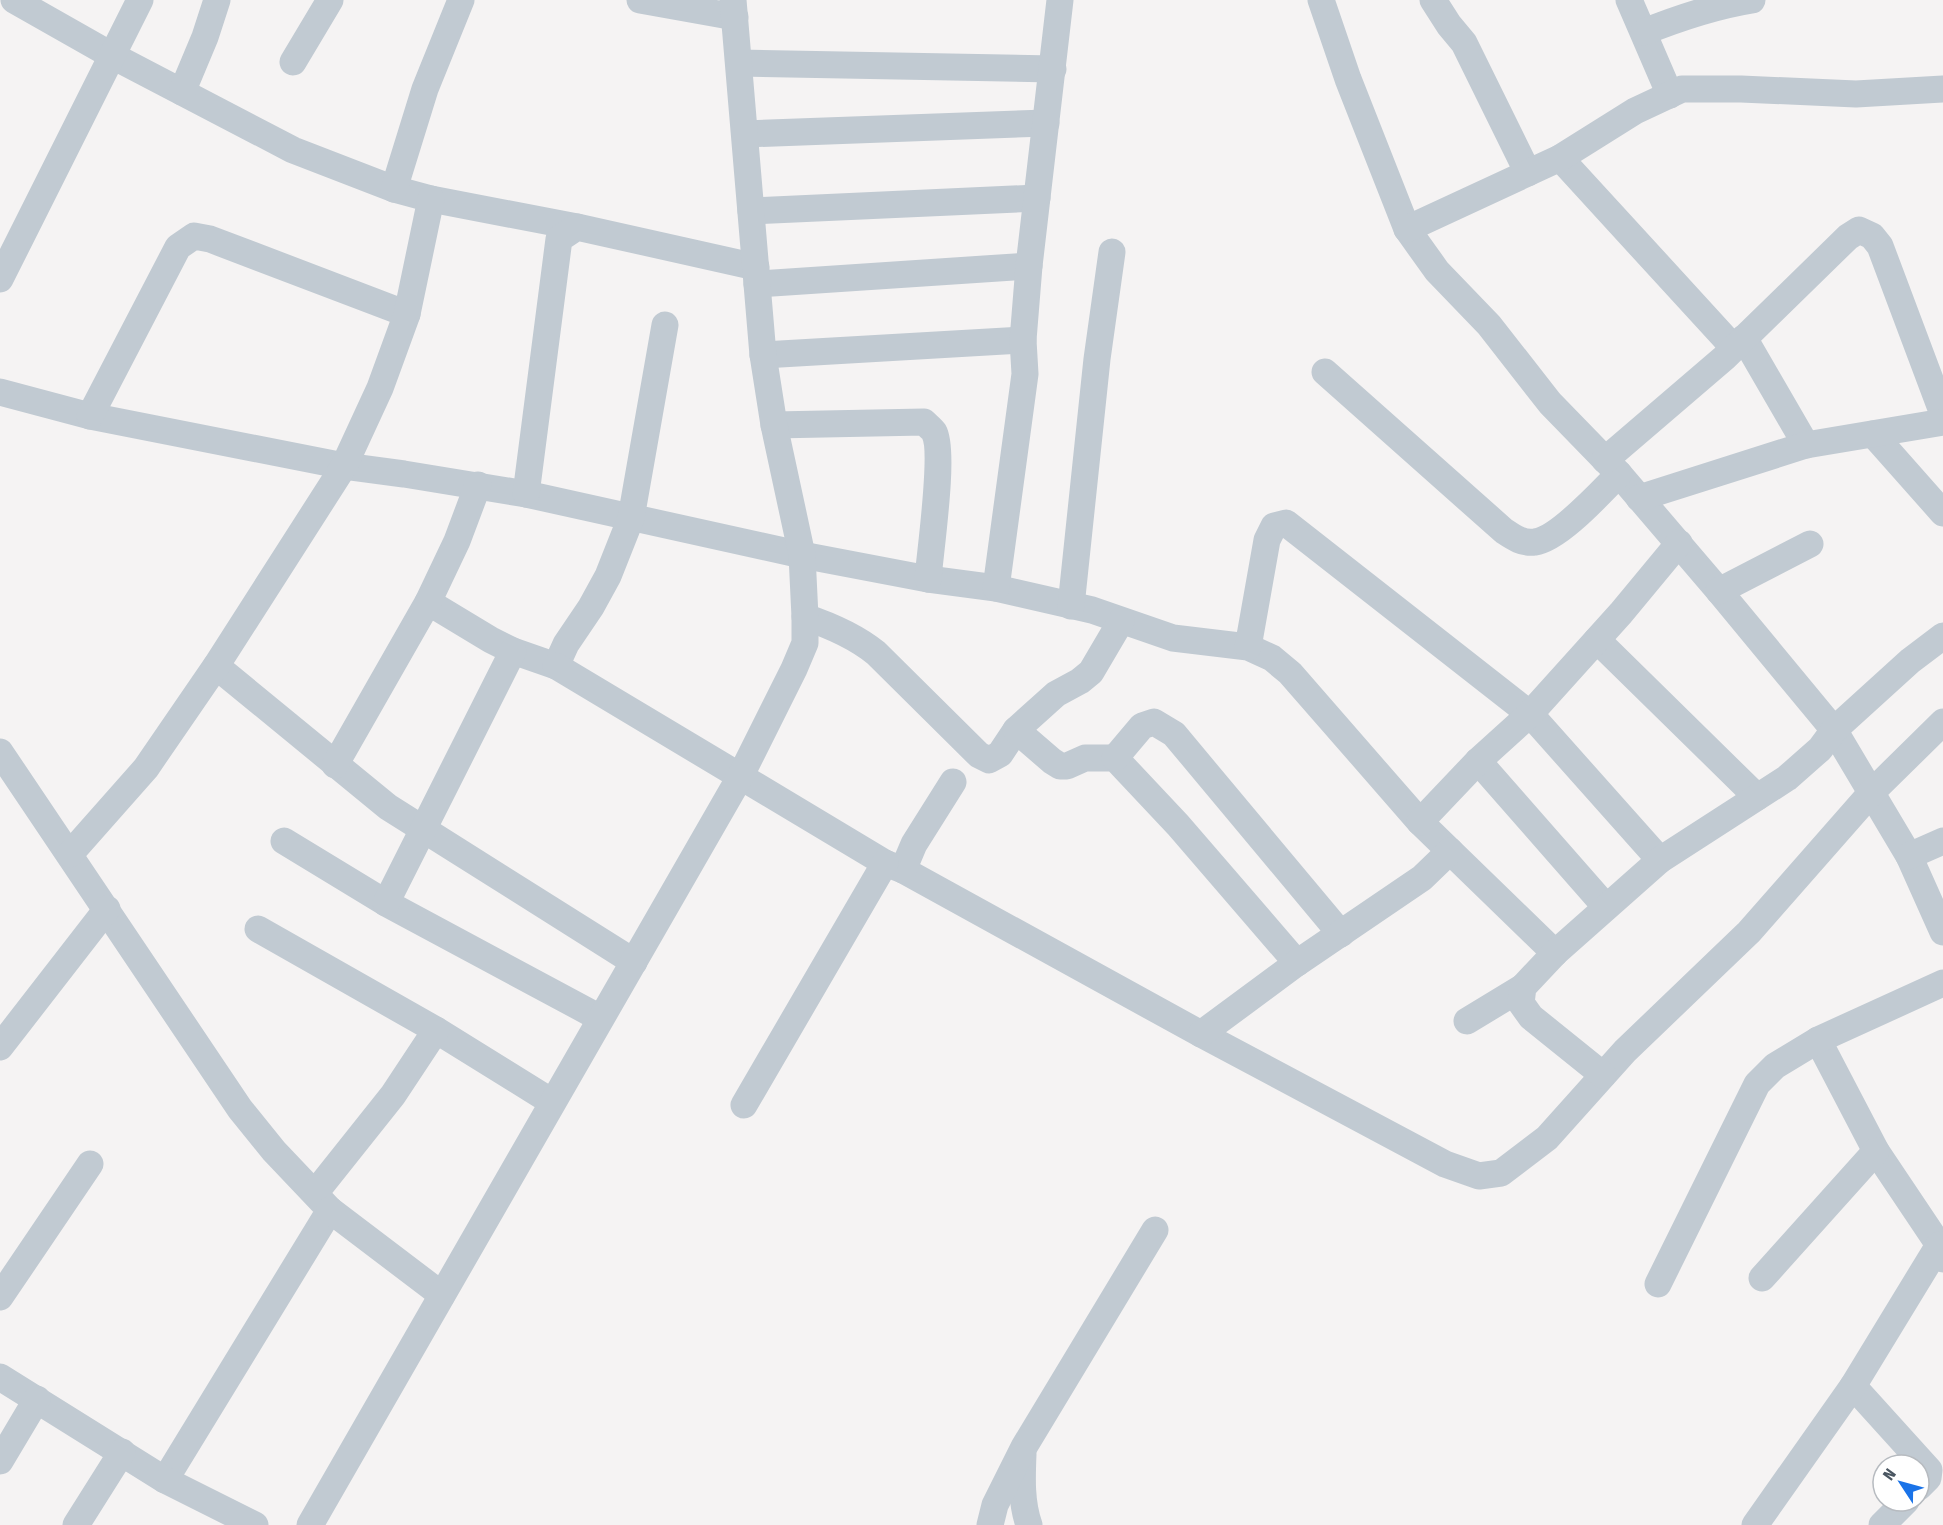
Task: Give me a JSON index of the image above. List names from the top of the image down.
{
  "north": "top left"
}
